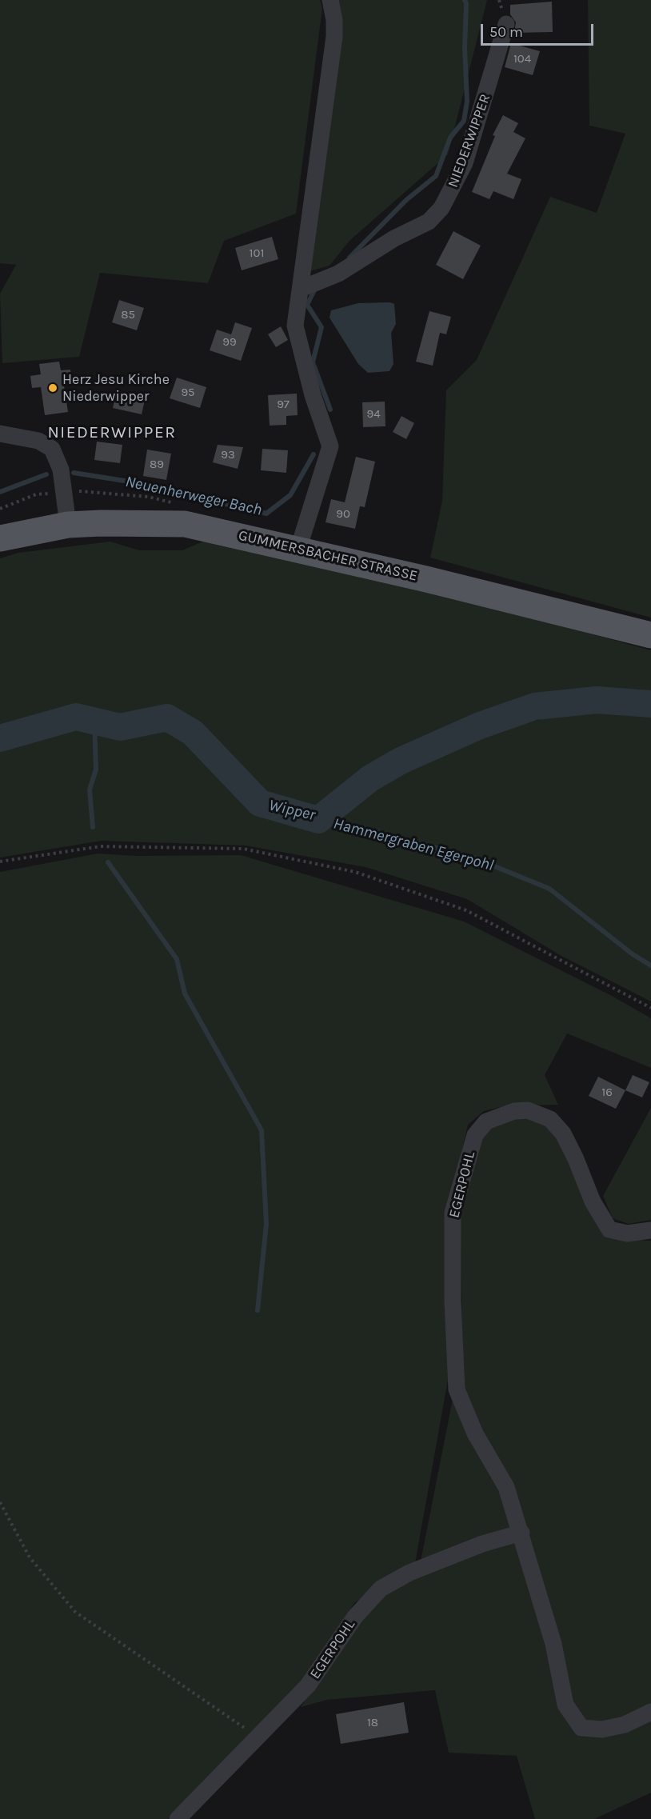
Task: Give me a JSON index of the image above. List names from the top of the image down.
{
  "streets": {
    "main road": ["GUMMERSBACHER STRASSE"],
    "street": ["NIEDERWIPPER", "EGERPOHL"]
  },
  "districts": ["NIEDERWIPPER"],
  "water": ["Neuenherweger Bach", "Wipper", "Hammergraben Egerpohl"],
  "places": ["Herz Jesu Kirche Niederwipper"],
  "house_numbers": [
    "104",
    "101",
    "85",
    "99",
    "95",
    "97",
    "94",
    "93",
    "89",
    "90",
    "16",
    "18"
  ],
  "scale_bar": "50 m"
}
